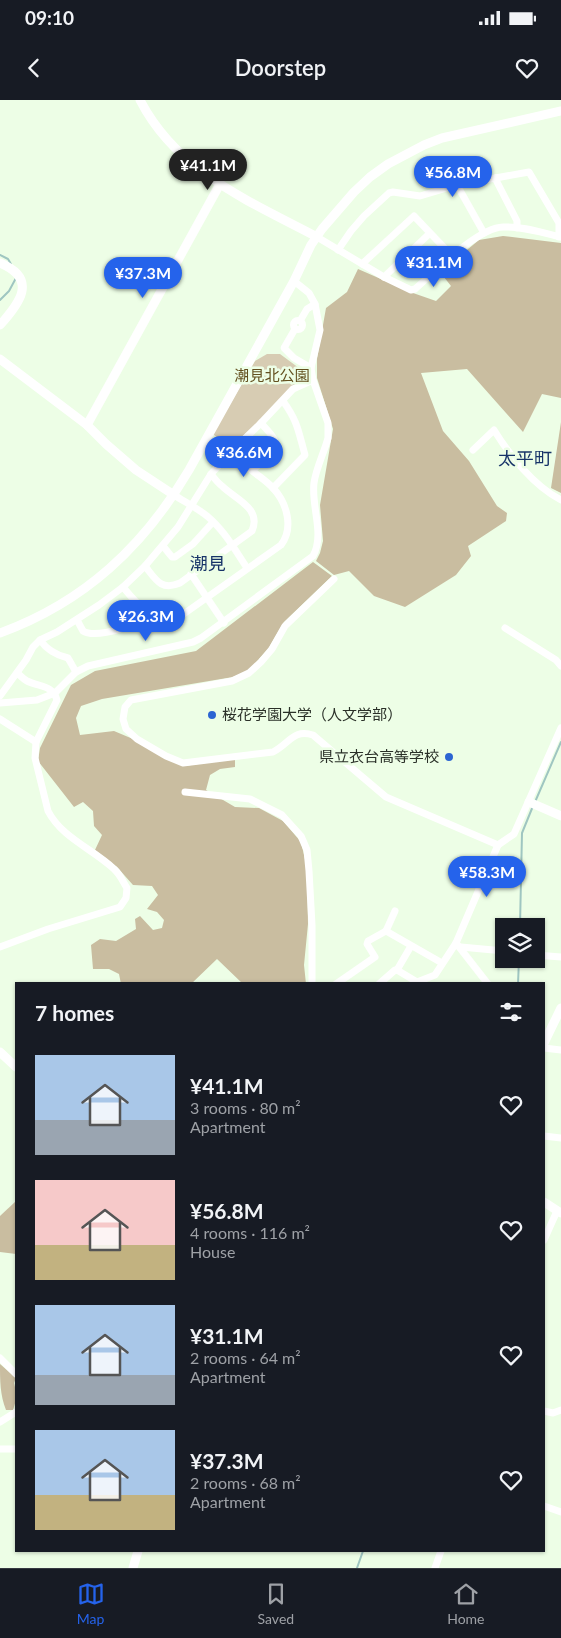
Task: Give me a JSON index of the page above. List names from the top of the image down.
{
  "districts": ["太平町", "潮見"],
  "parks": ["潮見北公園"],
  "places": ["桜花学園大学（人文学部）", "県立衣台高等学校"],
  "page": {
    "status": "09:10",
    "header": "Doorstep",
    "price": [
      "¥41.1M",
      "¥56.8M",
      "¥31.1M",
      "¥37.3M",
      "¥36.6M",
      "¥26.3M",
      "¥58.3M"
    ],
    "heading": "7 homes",
    "list": [
      {
        "name": "¥41.1M",
        "note": "3 rooms · 80 m² · Apartment"
      },
      {
        "name": "¥56.8M",
        "note": "4 rooms · 116 m² · House"
      },
      {
        "name": "¥31.1M",
        "note": "2 rooms · 64 m² · Apartment"
      },
      {
        "name": "¥37.3M",
        "note": "2 rooms · 68 m² · Apartment"
      }
    ],
    "tabs": ["Map", "Saved", "Home"]
  }
}
